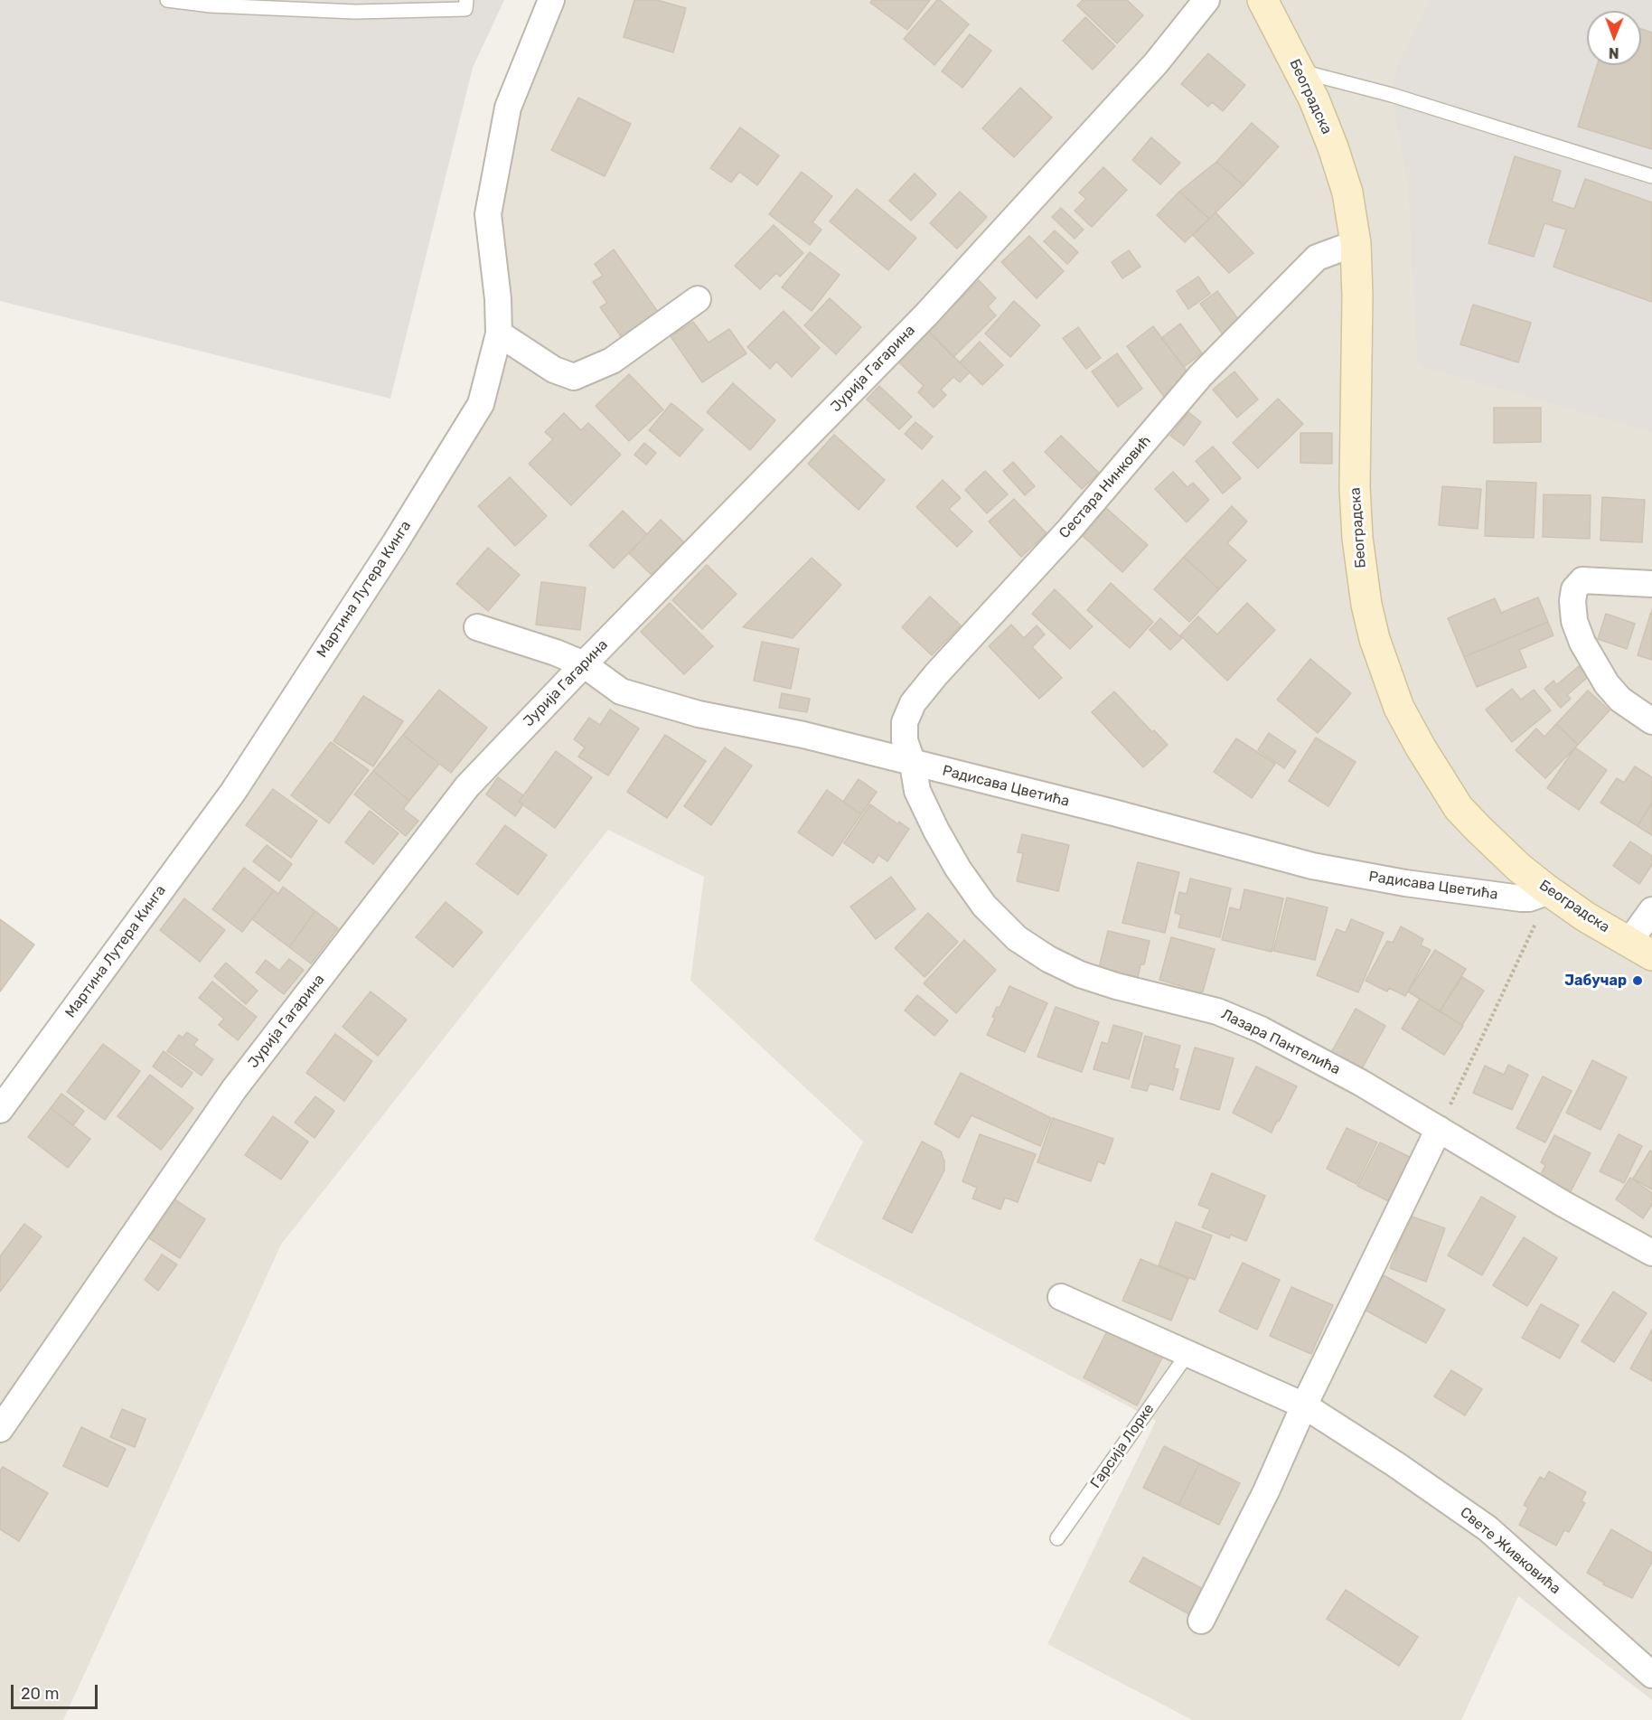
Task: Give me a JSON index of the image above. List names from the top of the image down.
{
  "streets": {
    "street": [
      "Београдска",
      "Јурија Гагарина",
      "Сестара Нинковић",
      "Мартина Лутера Кинга",
      "Радисава Цветића",
      "Лазара Пантелића",
      "Свете Живковића"
    ],
    "lane": ["Гарсија Лорке"]
  },
  "crossings": [
    ["Београдска", "Сестара Нинковић"],
    ["Београдска", "Радисава Цветића"],
    ["Београдска", "Лазара Пантелића"],
    ["Јурија Гагарина", "Радисава Цветића"],
    ["Сестара Нинковић", "Радисава Цветића"],
    ["Сестара Нинковић", "Лазара Пантелића"],
    ["Радисава Цветића", "Лазара Пантелића"],
    ["Гарсија Лорке", "Свете Живковића"]
  ],
  "places": ["Јабучар"],
  "scale_bar": "20 m",
  "north": "bottom"
}
